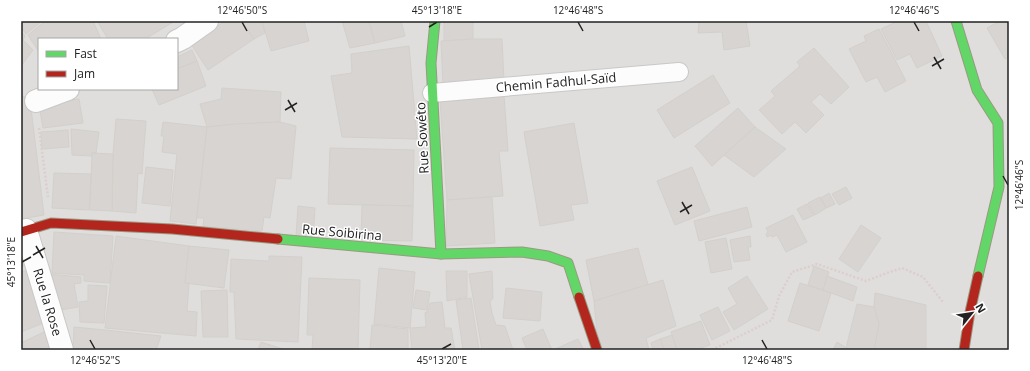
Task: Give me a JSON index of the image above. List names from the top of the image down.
{
  "streets": {
    "street": ["Rue Sowéto", "Rue Soibirina", "Rue la Rose"],
    "lane": ["Chemin Fadhul-Saïd"]
  },
  "crossings": [
    ["Chemin Fadhul-Saïd", "Rue Sowéto"],
    ["Rue Sowéto", "Rue Soibirina"],
    ["Rue Soibirina", "Rue la Rose"]
  ],
  "legend": ["Fast", "Jam"],
  "north": "top right",
  "coordinates": [
    "12°46'50\"S",
    "45°13'18\"E",
    "12°46'48\"S",
    "12°46'46\"S",
    "12°46'52\"S",
    "45°13'20\"E"
  ]
}
